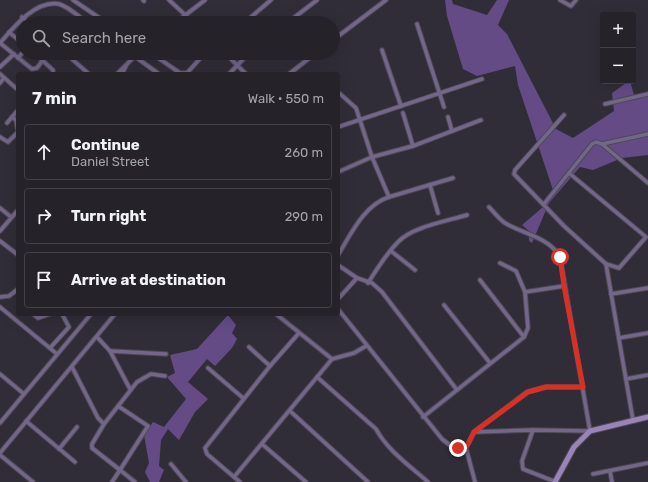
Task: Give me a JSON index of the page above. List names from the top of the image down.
{
  "page": {
    "map_buttons": ["+", "−"],
    "search": "Search here",
    "heading": ["7 min", "Walk · 550 m"],
    "list": [
      ["Continue", "Daniel Street", "260 m"],
      ["Turn right", "290 m"],
      "Arrive at destination"
    ]
  }
}
